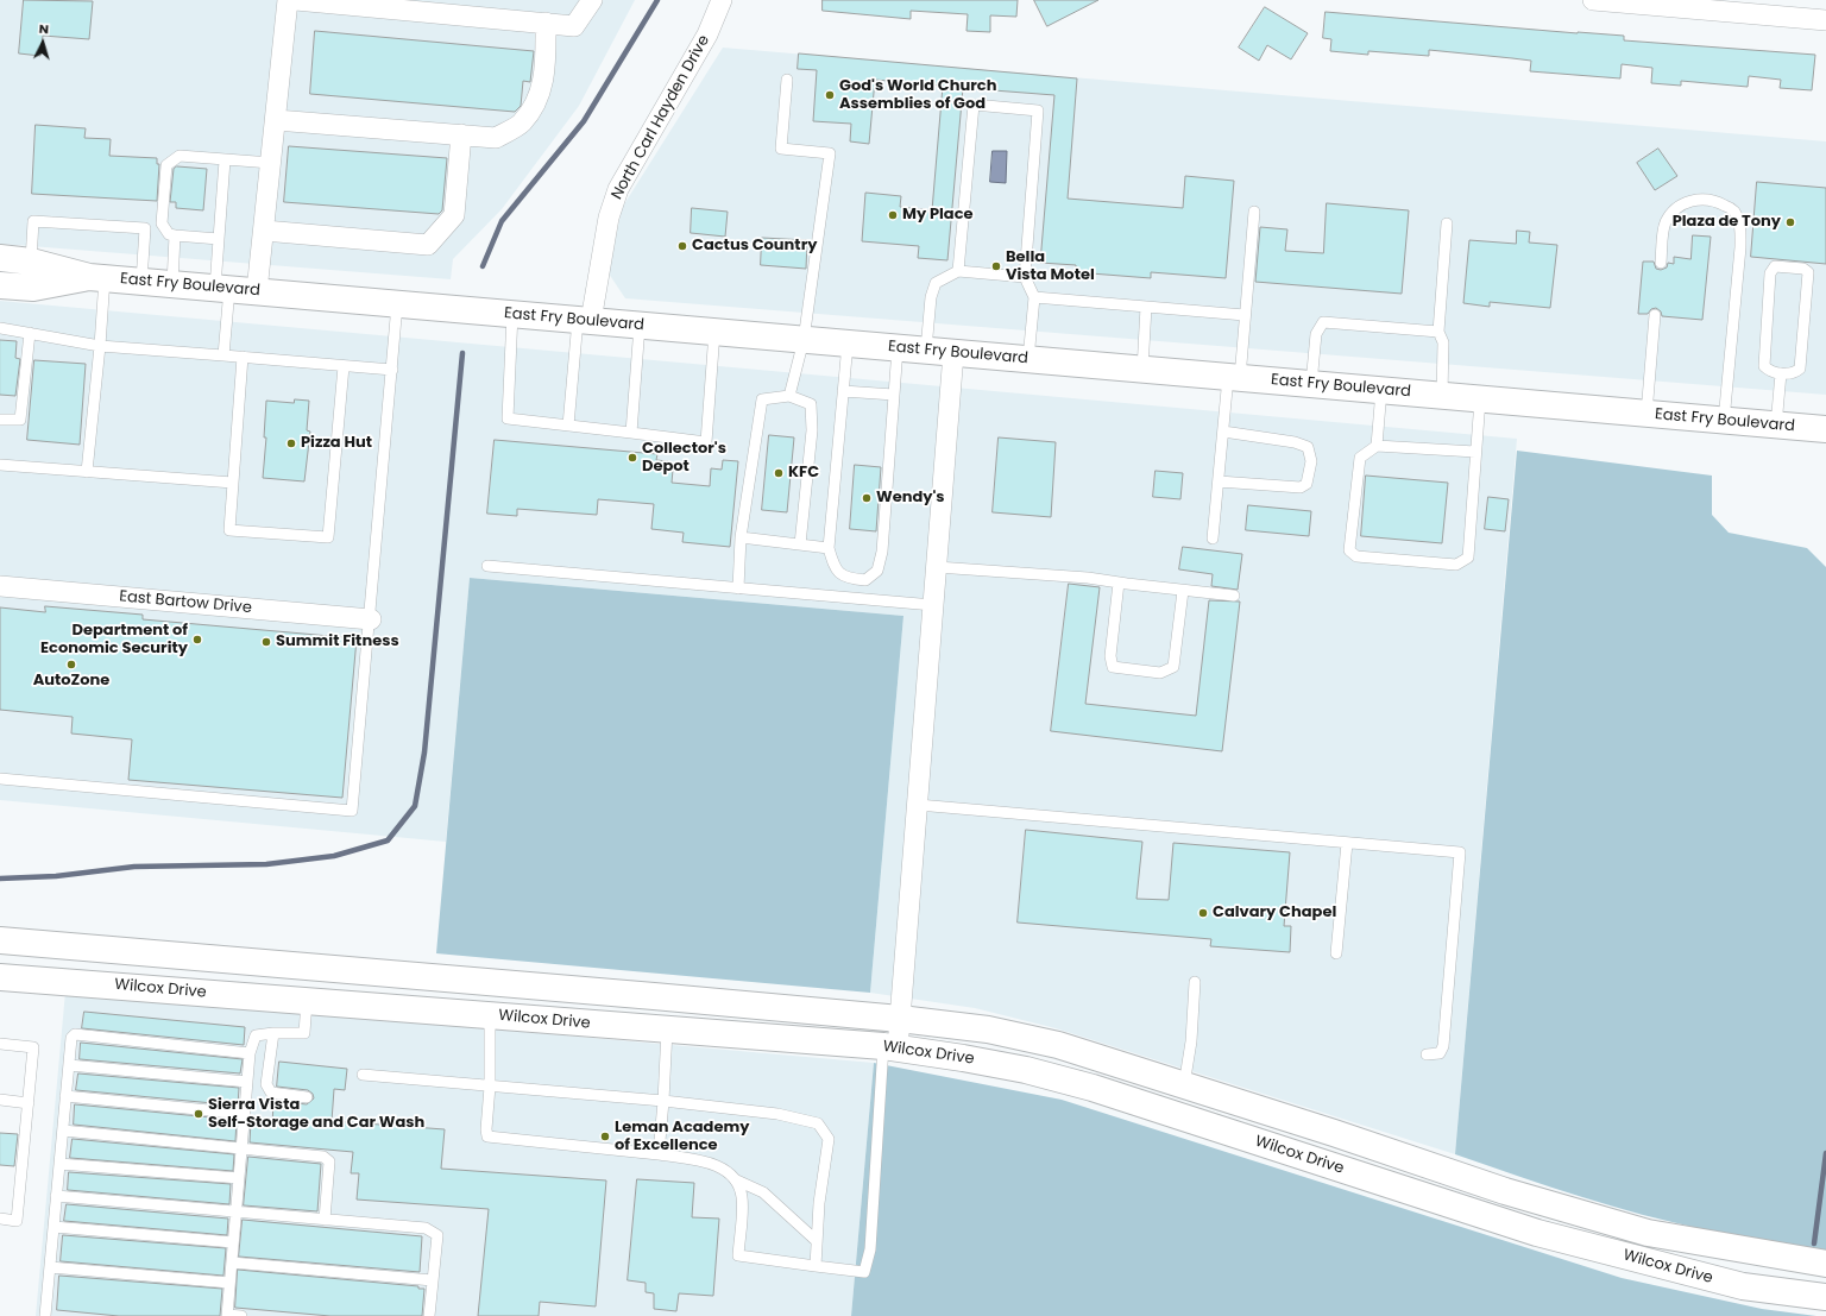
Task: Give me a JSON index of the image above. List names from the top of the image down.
{
  "streets": {
    "street": [
      "North Carl Hayden Drive",
      "East Fry Boulevard",
      "East Bartow Drive",
      "Wilcox Drive"
    ]
  },
  "crossings": [
    ["North Carl Hayden Drive", "East Fry Boulevard"]
  ],
  "places": [
    "God's World Church Assemblies of God",
    "My Place",
    "Plaza de Tony",
    "Cactus Country",
    "Bella Vista Motel",
    "Pizza Hut",
    "Collector's Depot",
    "KFC",
    "Wendy's",
    "Department of Economic Security",
    "Summit Fitness",
    "AutoZone",
    "Calvary Chapel",
    "Sierra Vista Self-Storage and Car Wash",
    "Leman Academy of Excellence"
  ],
  "north": "top"
}
